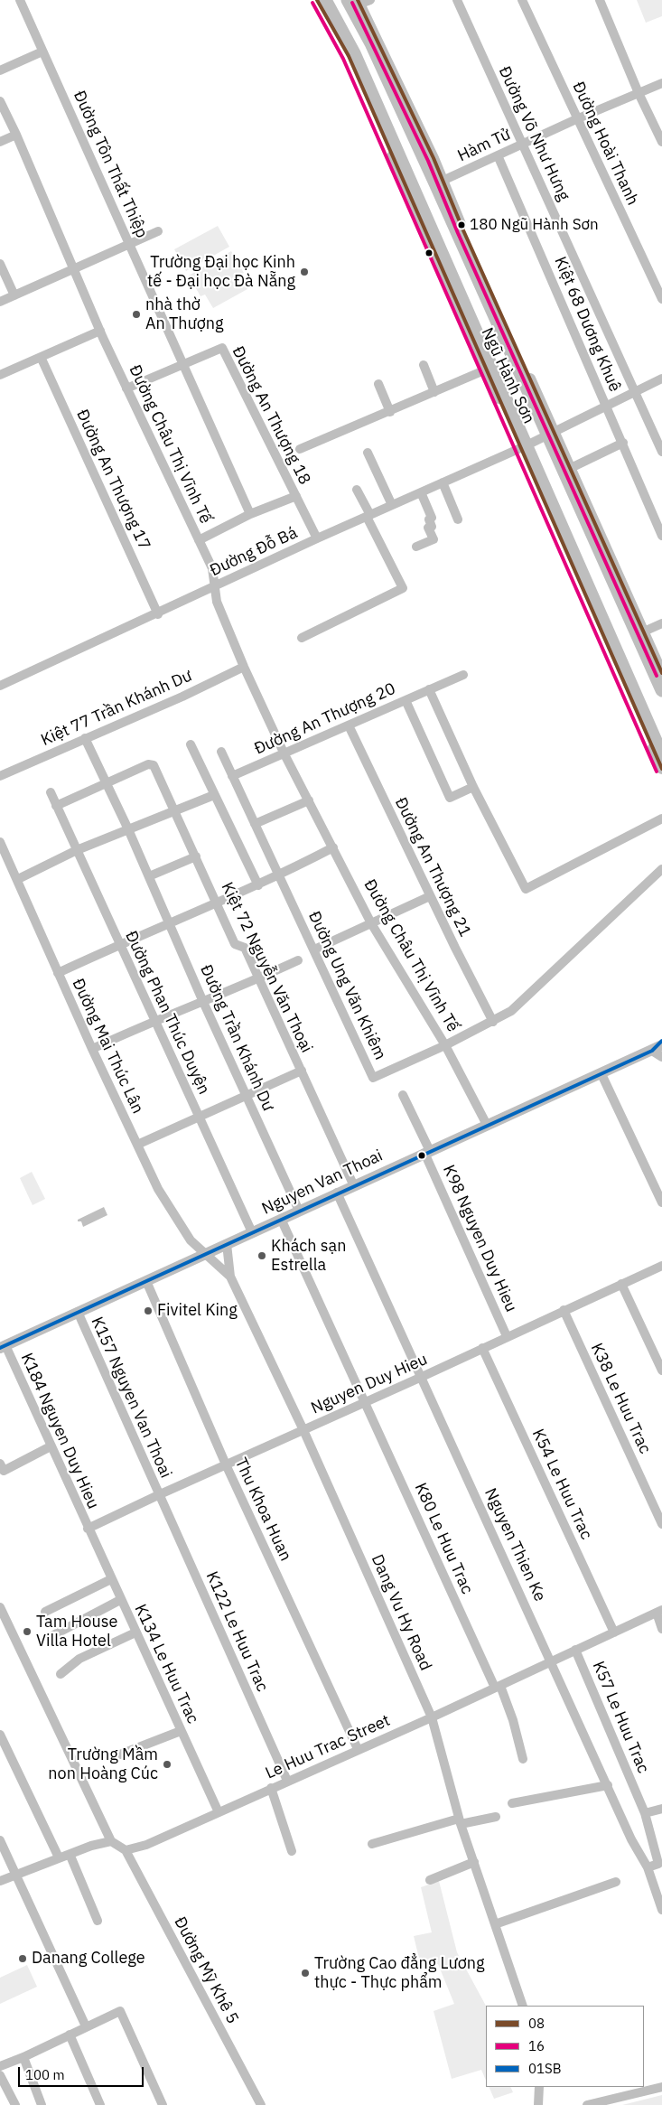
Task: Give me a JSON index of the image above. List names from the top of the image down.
{
  "streets": {
    "highway": ["Ngũ Hành Sơn"],
    "main road": ["Nguyen Van Thoai"],
    "street": [
      "Đường Võ Như Hưng",
      "Đường Hoài Thanh",
      "Hàm Tử",
      "Đường Tôn Thất Thiệp",
      "Kiệt 68 Dương Khuê",
      "Đường An Thượng 18",
      "Đường Châu Thị Vĩnh Tế",
      "Đường An Thượng 17",
      "Đường Đỗ Bá",
      "Kiệt 77 Trần Khánh Dư",
      "Đường An Thượng 20",
      "Đường An Thượng 21",
      "Kiệt 72 Nguyễn Văn Thoại",
      "Đường Ung Văn Khiêm",
      "Đường Phan Thúc Duyện",
      "Đường Trần Khánh Dư",
      "Đường Mai Thúc Lân",
      "K98 Nguyen Duy Hieu",
      "Nguyen Duy Hieu",
      "K157 Nguyen Van Thoai",
      "K38 Le Huu Trac",
      "K184 Nguyen Duy Hieu",
      "K54 Le Huu Trac",
      "Thu Khoa Huan",
      "K80 Le Huu Trac",
      "Nguyen Thien Ke",
      "Dang Vu Hy Road",
      "K122 Le Huu Trac",
      "K134 Le Huu Trac",
      "K57 Le Huu Trac",
      "Le Huu Trac Street",
      "Đường Mỹ Khê 5"
    ]
  },
  "crossings": [
    ["Đường Võ Như Hưng", "Hàm Tử"],
    ["Đường Võ Như Hưng", "Đường Đỗ Bá"],
    ["Đường Hoài Thanh", "Hàm Tử"],
    ["Hàm Tử", "Kiệt 68 Dương Khuê"],
    ["Hàm Tử", "Ngũ Hành Sơn"],
    ["Đường Tôn Thất Thiệp", "Đường An Thượng 18"],
    ["Kiệt 68 Dương Khuê", "Đường Đỗ Bá"],
    ["Ngũ Hành Sơn", "Đường Đỗ Bá"],
    ["Đường An Thượng 18", "Đường Châu Thị Vĩnh Tế"],
    ["Đường An Thượng 18", "Đường Đỗ Bá"],
    ["Đường Châu Thị Vĩnh Tế", "Đường Đỗ Bá"],
    ["Đường Châu Thị Vĩnh Tế", "Kiệt 77 Trần Khánh Dư"],
    ["Đường Châu Thị Vĩnh Tế", "Đường An Thượng 20"],
    ["Đường Châu Thị Vĩnh Tế", "Đường Ung Văn Khiêm"],
    ["Đường Châu Thị Vĩnh Tế", "Nguyen Van Thoai"],
    ["Đường An Thượng 17", "Đường Đỗ Bá"],
    ["Kiệt 77 Trần Khánh Dư", "Đường Trần Khánh Dư"],
    ["Đường An Thượng 20", "Đường An Thượng 21"],
    ["Đường An Thượng 20", "Đường Ung Văn Khiêm"],
    ["Đường An Thượng 21", "Đường Ung Văn Khiêm"],
    ["Kiệt 72 Nguyễn Văn Thoại", "Đường Trần Khánh Dư"],
    ["Kiệt 72 Nguyễn Văn Thoại", "Nguyen Van Thoai"],
    ["Đường Phan Thúc Duyện", "Nguyen Van Thoai"],
    ["Đường Trần Khánh Dư", "Nguyen Van Thoai"],
    ["Đường Mai Thúc Lân", "Nguyen Van Thoai"],
    ["Đường Mai Thúc Lân", "Dang Vu Hy Road"],
    ["Nguyen Van Thoai", "K98 Nguyen Duy Hieu"],
    ["Nguyen Van Thoai", "K157 Nguyen Van Thoai"],
    ["Nguyen Van Thoai", "K184 Nguyen Duy Hieu"],
    ["Nguyen Van Thoai", "Thu Khoa Huan"],
    ["Nguyen Van Thoai", "K80 Le Huu Trac"],
    ["Nguyen Van Thoai", "Nguyen Thien Ke"],
    ["Nguyen Van Thoai", "Dang Vu Hy Road"],
    ["K98 Nguyen Duy Hieu", "Nguyen Duy Hieu"],
    ["Nguyen Duy Hieu", "K157 Nguyen Van Thoai"],
    ["Nguyen Duy Hieu", "K38 Le Huu Trac"],
    ["Nguyen Duy Hieu", "K184 Nguyen Duy Hieu"],
    ["Nguyen Duy Hieu", "K54 Le Huu Trac"],
    ["Nguyen Duy Hieu", "Thu Khoa Huan"],
    ["Nguyen Duy Hieu", "K80 Le Huu Trac"],
    ["Nguyen Duy Hieu", "Nguyen Thien Ke"],
    ["Nguyen Duy Hieu", "Dang Vu Hy Road"],
    ["Nguyen Duy Hieu", "K122 Le Huu Trac"],
    ["Nguyen Duy Hieu", "K134 Le Huu Trac"],
    ["K157 Nguyen Van Thoai", "K122 Le Huu Trac"],
    ["K184 Nguyen Duy Hieu", "K134 Le Huu Trac"],
    ["K54 Le Huu Trac", "Le Huu Trac Street"],
    ["Thu Khoa Huan", "Le Huu Trac Street"],
    ["K80 Le Huu Trac", "Le Huu Trac Street"],
    ["Nguyen Thien Ke", "K57 Le Huu Trac"],
    ["Nguyen Thien Ke", "Le Huu Trac Street"],
    ["Dang Vu Hy Road", "Le Huu Trac Street"],
    ["K122 Le Huu Trac", "Le Huu Trac Street"],
    ["K134 Le Huu Trac", "Le Huu Trac Street"],
    ["K57 Le Huu Trac", "Le Huu Trac Street"],
    ["Le Huu Trac Street", "Đường Mỹ Khê 5"]
  ],
  "places": [
    "180 Ngũ Hành Sơn",
    "Trường Đại học Kinh tế - Đại học Đà Nẵng",
    "nhà thờ An Thượng",
    "Khách sạn Estrella",
    "Fivitel King",
    "Tam House Villa Hotel",
    "Trường Mầm non Hoàng Cúc",
    "Danang College",
    "Trường Cao đẳng Lương thực - Thực phẩm"
  ],
  "lines": ["transit line 08", "transit line 16", "transit line 01SB"],
  "legend": ["08", "16", "01SB"],
  "scale_bar": "100 m"
}
